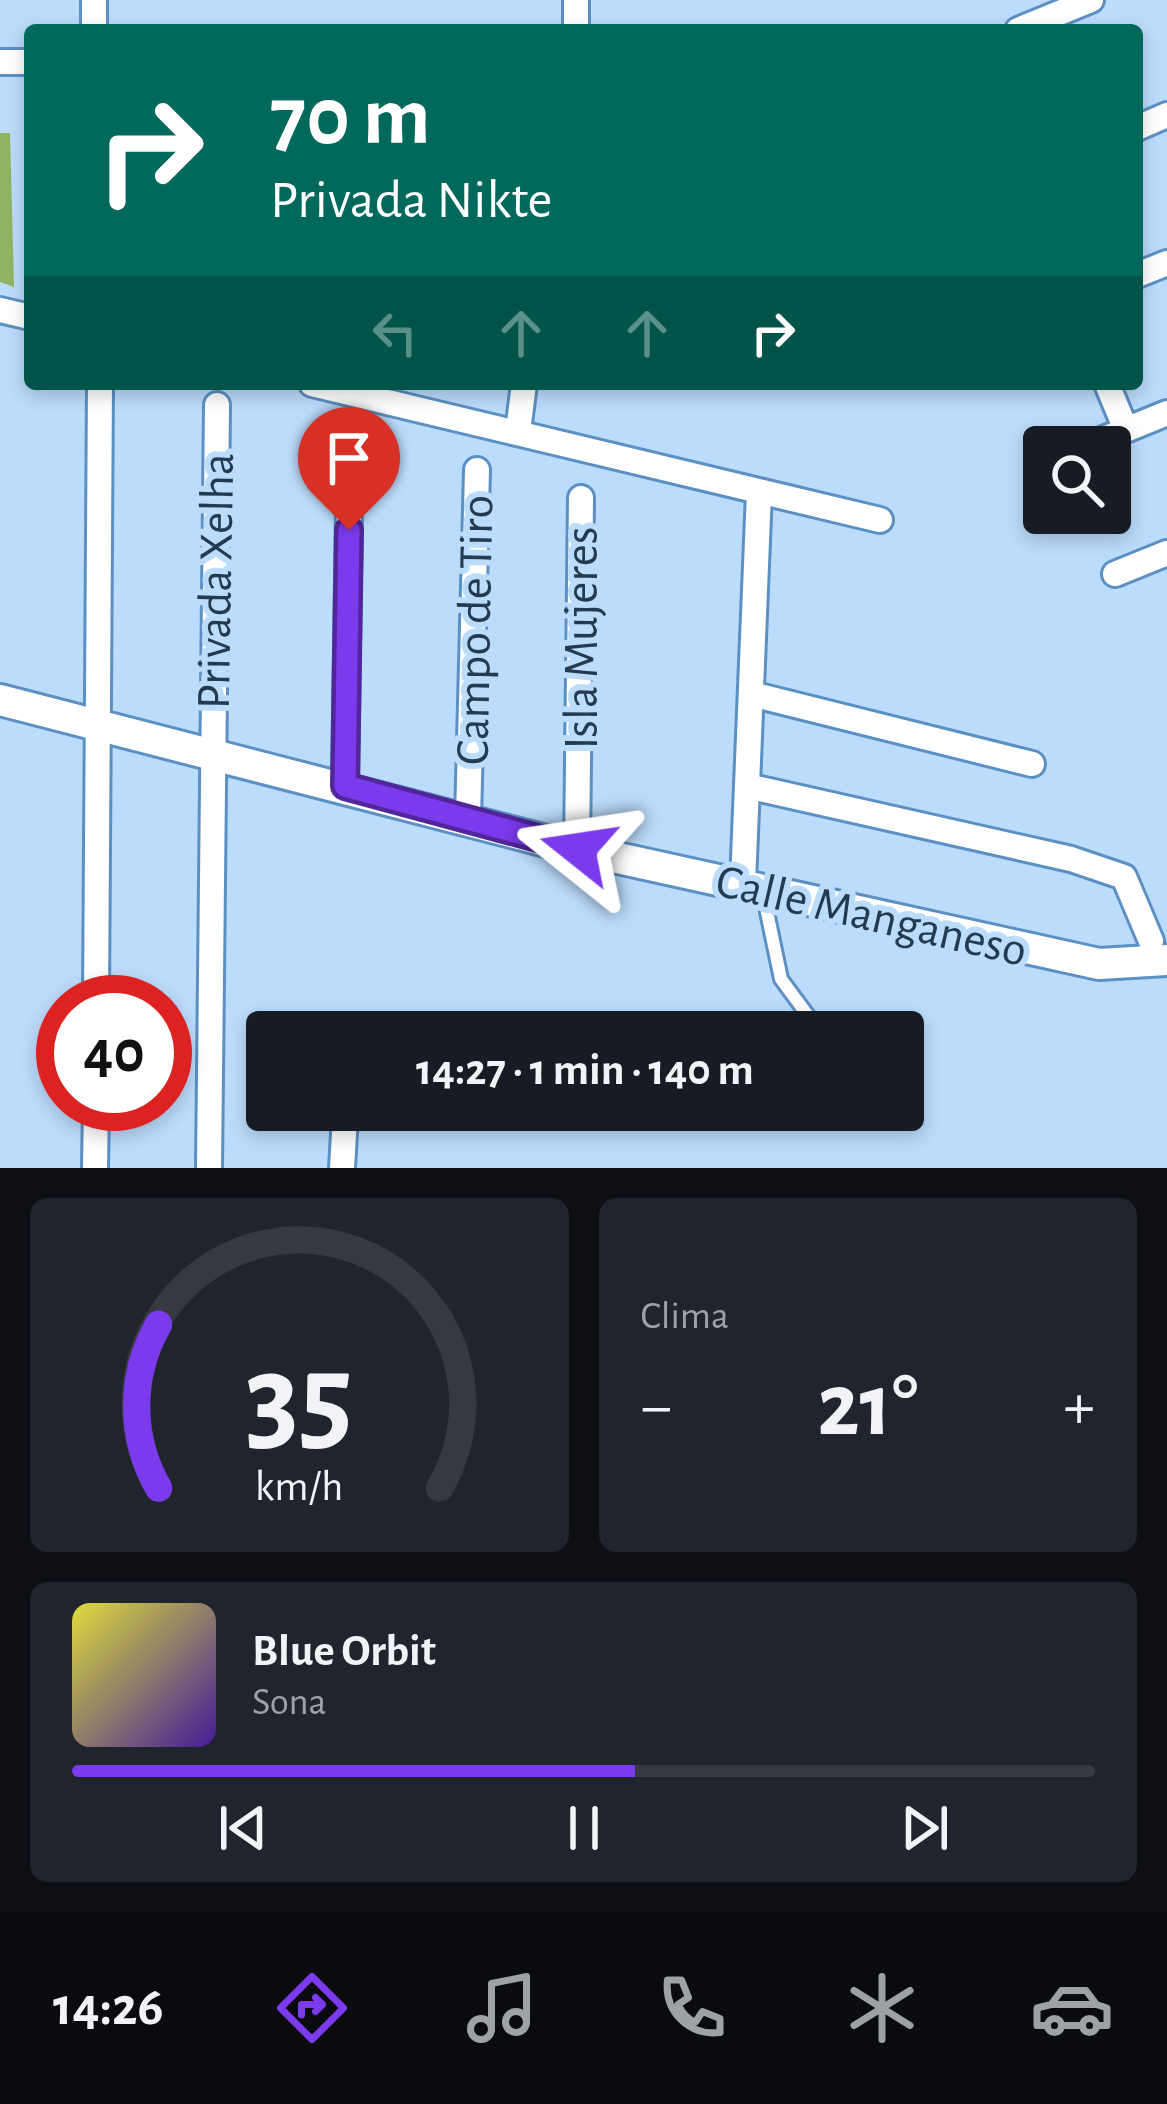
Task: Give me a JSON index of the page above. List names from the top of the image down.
{
  "streets": {
    "street": [
      "Privada Xelha",
      "Campo de Tiro",
      "Isla Mujeres",
      "Calle Manganeso"
    ]
  },
  "crossings": [
    ["Privada Xelha", "Calle Manganeso"],
    ["Campo de Tiro", "Calle Manganeso"],
    ["Isla Mujeres", "Calle Manganeso"]
  ],
  "page": {
    "turn": ["70 m", "Privada Nikte"],
    "limit": "40",
    "trip": "14:27 · 1 min · 140 m",
    "tile": "Clima",
    "heat": ["−", "21°", "+"],
    "song": ["Blue Orbit", "Sona"],
    "tabs": "14:26",
    "gauge": ["35", "km/h"]
  }
}
